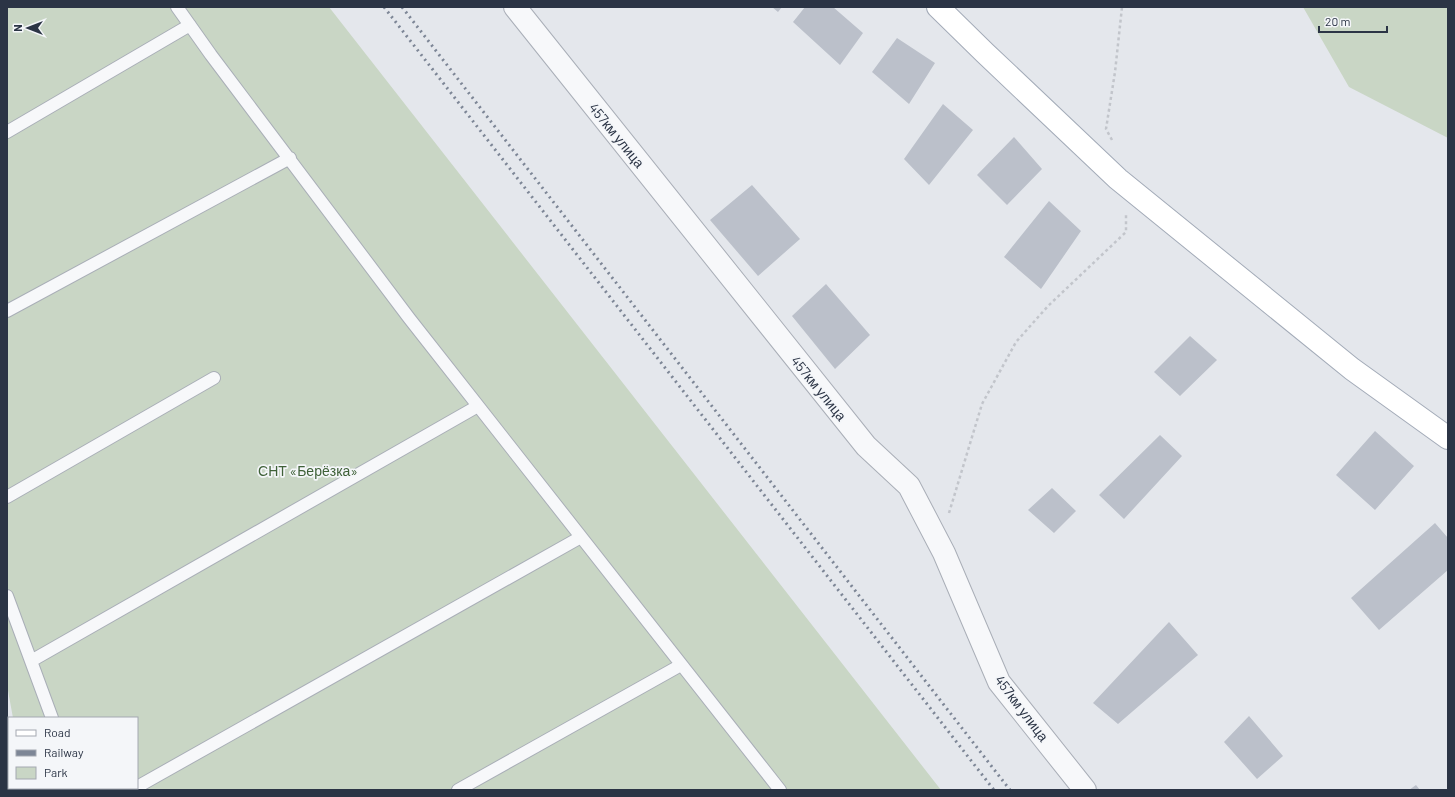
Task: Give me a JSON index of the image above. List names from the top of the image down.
{
  "streets": {
    "street": ["457км улица"]
  },
  "parks": ["СНТ «Берёзка»"],
  "legend": ["Road", "Railway", "Park"],
  "scale_bar": "20 m",
  "north": "left"
}
